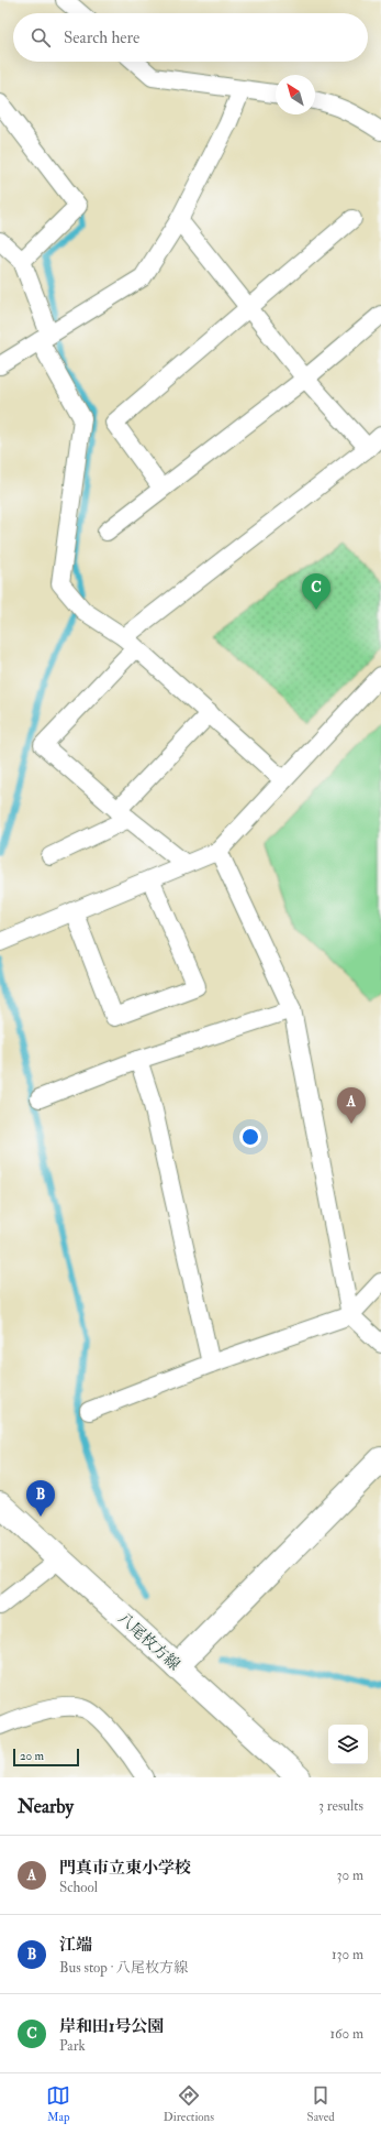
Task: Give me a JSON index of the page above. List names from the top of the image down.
{
  "streets": {
    "main road": ["八尾枚方線"]
  },
  "scale_bar": "20 m",
  "north": "top left",
  "page": {
    "search": "Search here",
    "pins": ["C", "A", "B"],
    "scale": "20 m",
    "heading": ["Nearby", "3 results"],
    "list": [
      {
        "mark": "A",
        "name": "門真市立東小学校",
        "note": "School",
        "value": "30 m"
      },
      {
        "mark": "B",
        "name": "江端",
        "note": "Bus stop · 八尾枚方線",
        "value": "130 m"
      },
      {
        "mark": "C",
        "name": "岸和田1号公園",
        "note": "Park",
        "value": "160 m"
      }
    ],
    "nav": ["Map", "Directions", "Saved"]
  }
}
